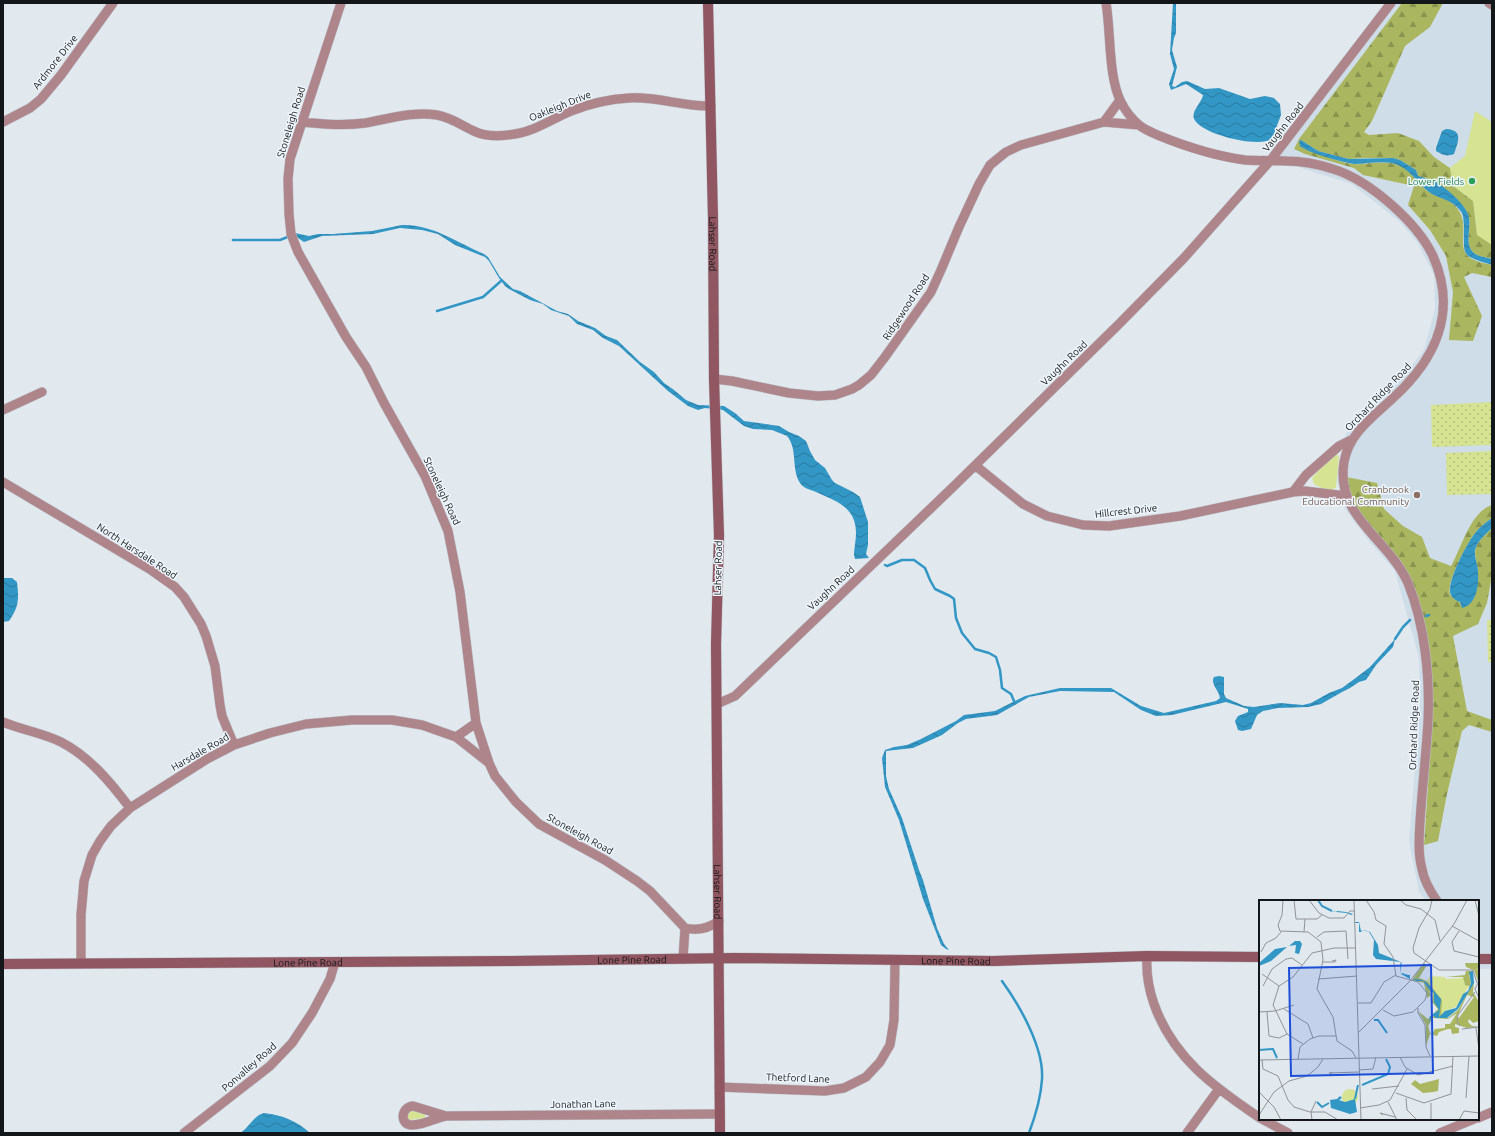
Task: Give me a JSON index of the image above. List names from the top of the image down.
{
  "streets": {
    "street": [
      "Ardmore Drive",
      "Oakleigh Drive",
      "Stoneleigh Road",
      "Vaughn Road",
      "Lahser Road",
      "Ridgewood Road",
      "Orchard Ridge Road",
      "Hillcrest Drive",
      "North Harsdale Road",
      "Harsdale Road",
      "Lone Pine Road",
      "Ponvalley Road",
      "Thetford Lane",
      "Jonathan Lane"
    ]
  },
  "crossings": [
    ["Oakleigh Drive", "Stoneleigh Road"],
    ["Oakleigh Drive", "Lahser Road"],
    ["Stoneleigh Road", "Harsdale Road"],
    ["Vaughn Road", "Lahser Road"],
    ["Vaughn Road", "Orchard Ridge Road"],
    ["Vaughn Road", "Hillcrest Drive"],
    ["Lahser Road", "Ridgewood Road"],
    ["Lahser Road", "Lone Pine Road"],
    ["Lahser Road", "Thetford Lane"],
    ["Lahser Road", "Jonathan Lane"],
    ["Ridgewood Road", "Orchard Ridge Road"],
    ["Orchard Ridge Road", "Hillcrest Drive"],
    ["North Harsdale Road", "Harsdale Road"],
    ["Harsdale Road", "Lone Pine Road"],
    ["Lone Pine Road", "Ponvalley Road"],
    ["Lone Pine Road", "Thetford Lane"]
  ],
  "places": ["Lower Fields", "Cranbrook Educational Community"]
}
